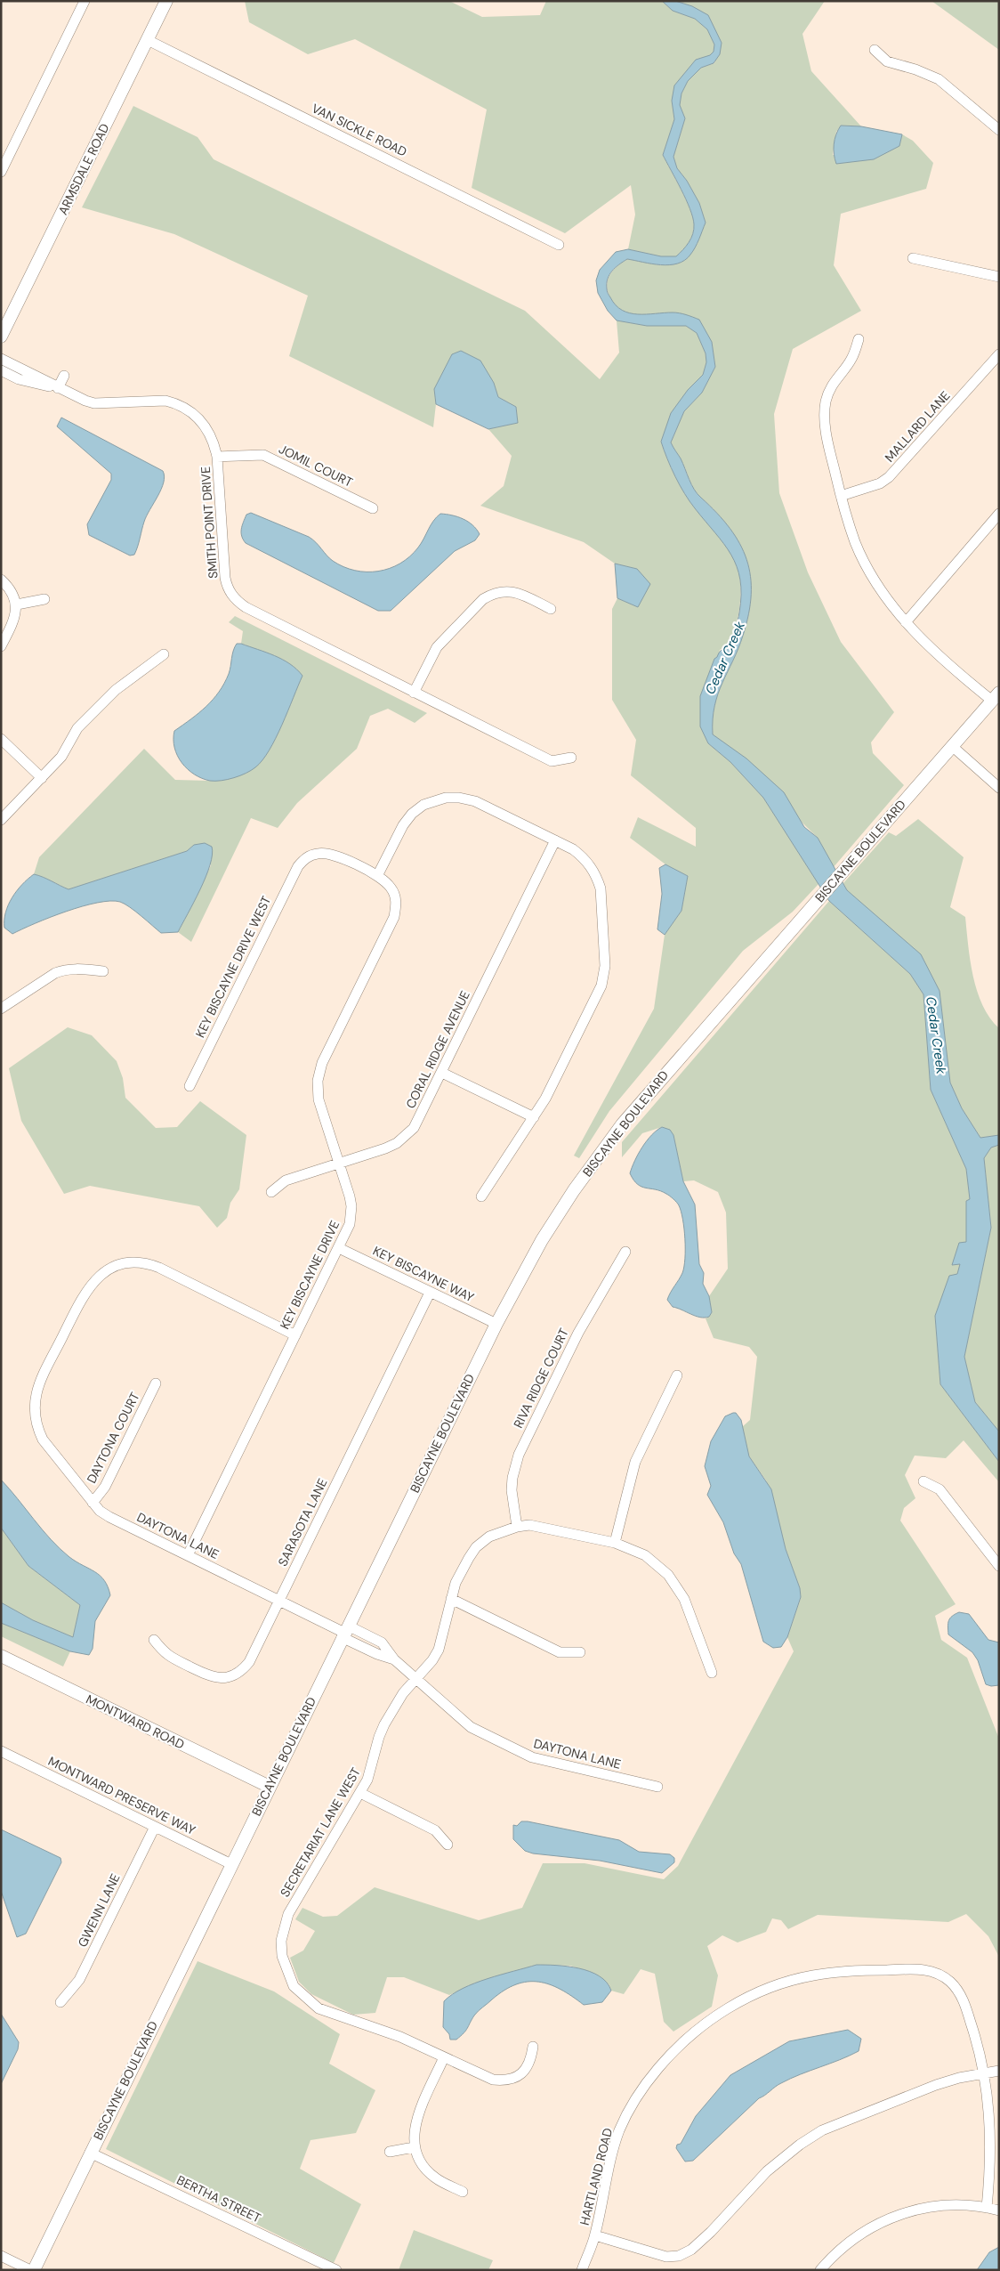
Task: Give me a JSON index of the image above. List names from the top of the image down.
{
  "streets": {
    "street": [
      "VAN SICKLE ROAD",
      "ARMSDALE ROAD",
      "MALLARD LANE",
      "JOMIL COURT",
      "SMITH POINT DRIVE",
      "BISCAYNE BOULEVARD",
      "KEY BISCAYNE DRIVE WEST",
      "CORAL RIDGE AVENUE",
      "KEY BISCAYNE WAY",
      "KEY BISCAYNE DRIVE",
      "RIVA RIDGE COURT",
      "DAYTONA COURT",
      "SARASOTA LANE",
      "DAYTONA LANE",
      "MONTWARD ROAD",
      "MONTWARD PRESERVE WAY",
      "SECRETARIAT LANE WEST",
      "GWENN LANE",
      "HARTLAND ROAD",
      "BERTHA STREET"
    ]
  },
  "crossings": [
    ["VAN SICKLE ROAD", "ARMSDALE ROAD"],
    ["JOMIL COURT", "SMITH POINT DRIVE"],
    ["BISCAYNE BOULEVARD", "KEY BISCAYNE WAY"],
    ["BISCAYNE BOULEVARD", "DAYTONA LANE"],
    ["BISCAYNE BOULEVARD", "MONTWARD ROAD"],
    ["BISCAYNE BOULEVARD", "MONTWARD PRESERVE WAY"],
    ["BISCAYNE BOULEVARD", "BERTHA STREET"],
    ["KEY BISCAYNE DRIVE WEST", "KEY BISCAYNE DRIVE"],
    ["CORAL RIDGE AVENUE", "KEY BISCAYNE DRIVE"],
    ["KEY BISCAYNE WAY", "KEY BISCAYNE DRIVE"],
    ["KEY BISCAYNE WAY", "SARASOTA LANE"],
    ["KEY BISCAYNE DRIVE", "DAYTONA LANE"],
    ["RIVA RIDGE COURT", "SECRETARIAT LANE WEST"],
    ["DAYTONA COURT", "DAYTONA LANE"],
    ["SARASOTA LANE", "DAYTONA LANE"],
    ["DAYTONA LANE", "SECRETARIAT LANE WEST"],
    ["MONTWARD PRESERVE WAY", "GWENN LANE"]
  ],
  "water": ["Cedar Creek"]
}
